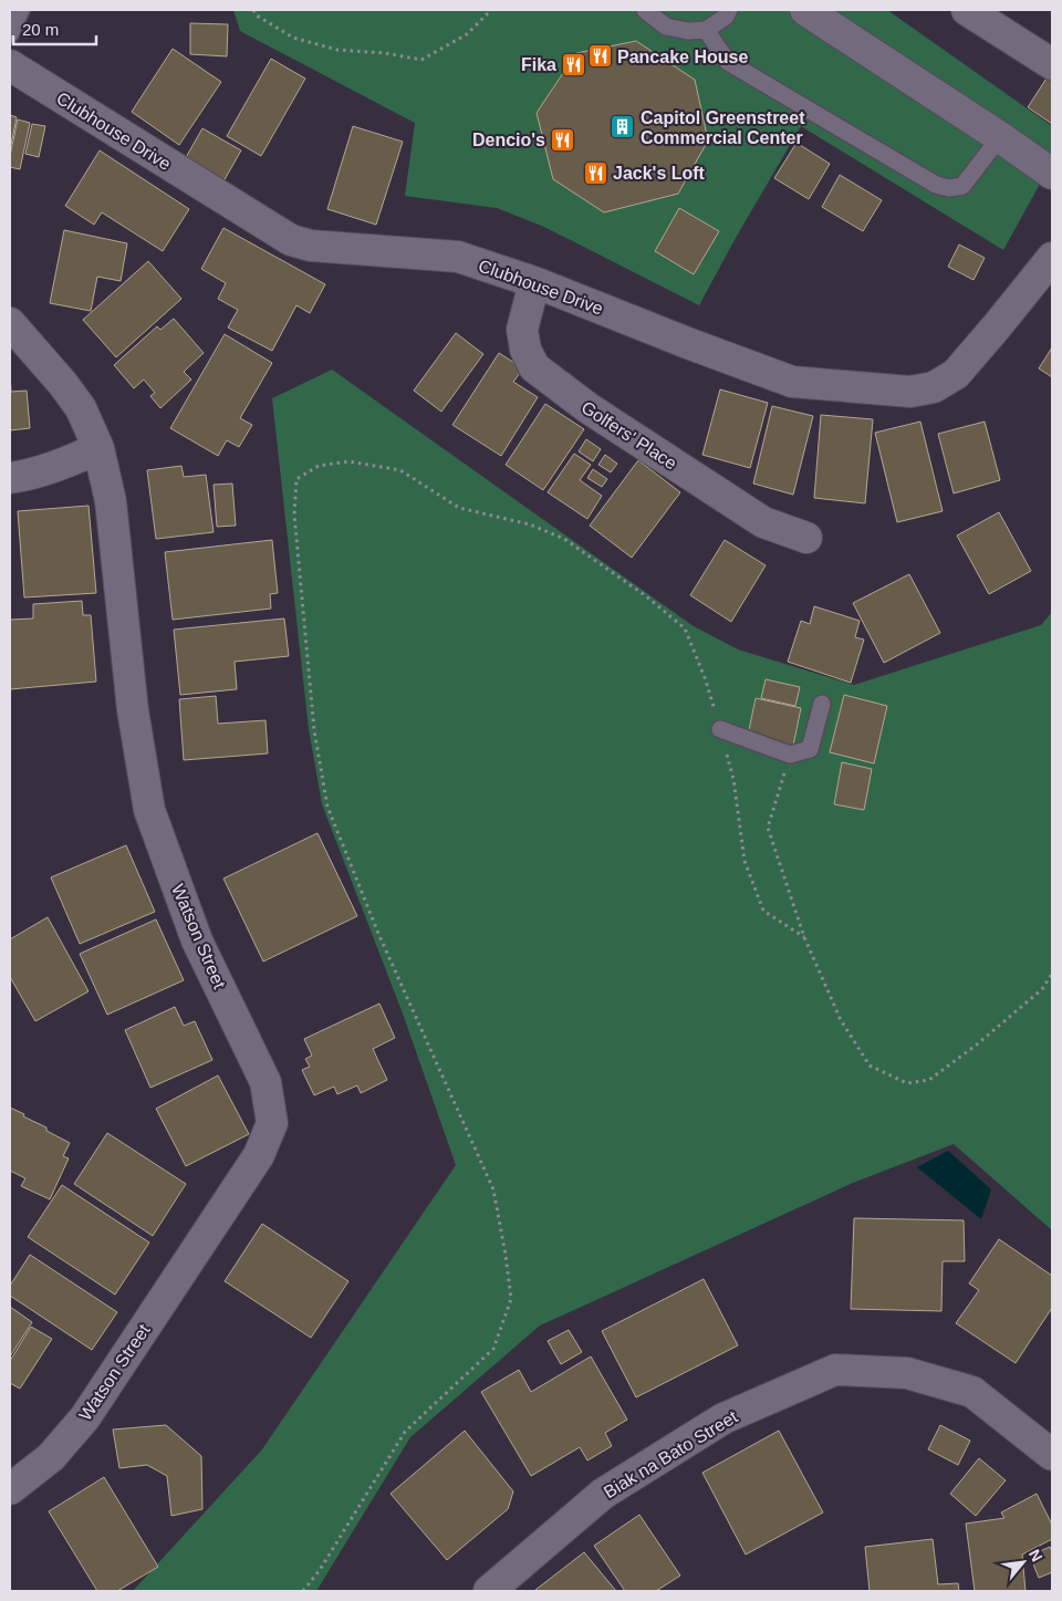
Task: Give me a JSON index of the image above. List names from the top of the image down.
{
  "streets": {
    "street": [
      "Clubhouse Drive",
      "Golfers' Place",
      "Watson Street",
      "Biak na Bato Street"
    ]
  },
  "crossings": [
    ["Clubhouse Drive", "Golfers' Place"]
  ],
  "places": {
    "restaurant": [
      "Pancake House",
      "Fika",
      "Dencio's",
      "Jack's Loft"
    ],
    "building": ["Capitol Greenstreet Commercial Center"]
  },
  "scale_bar": "20 m",
  "north": "top right"
}
